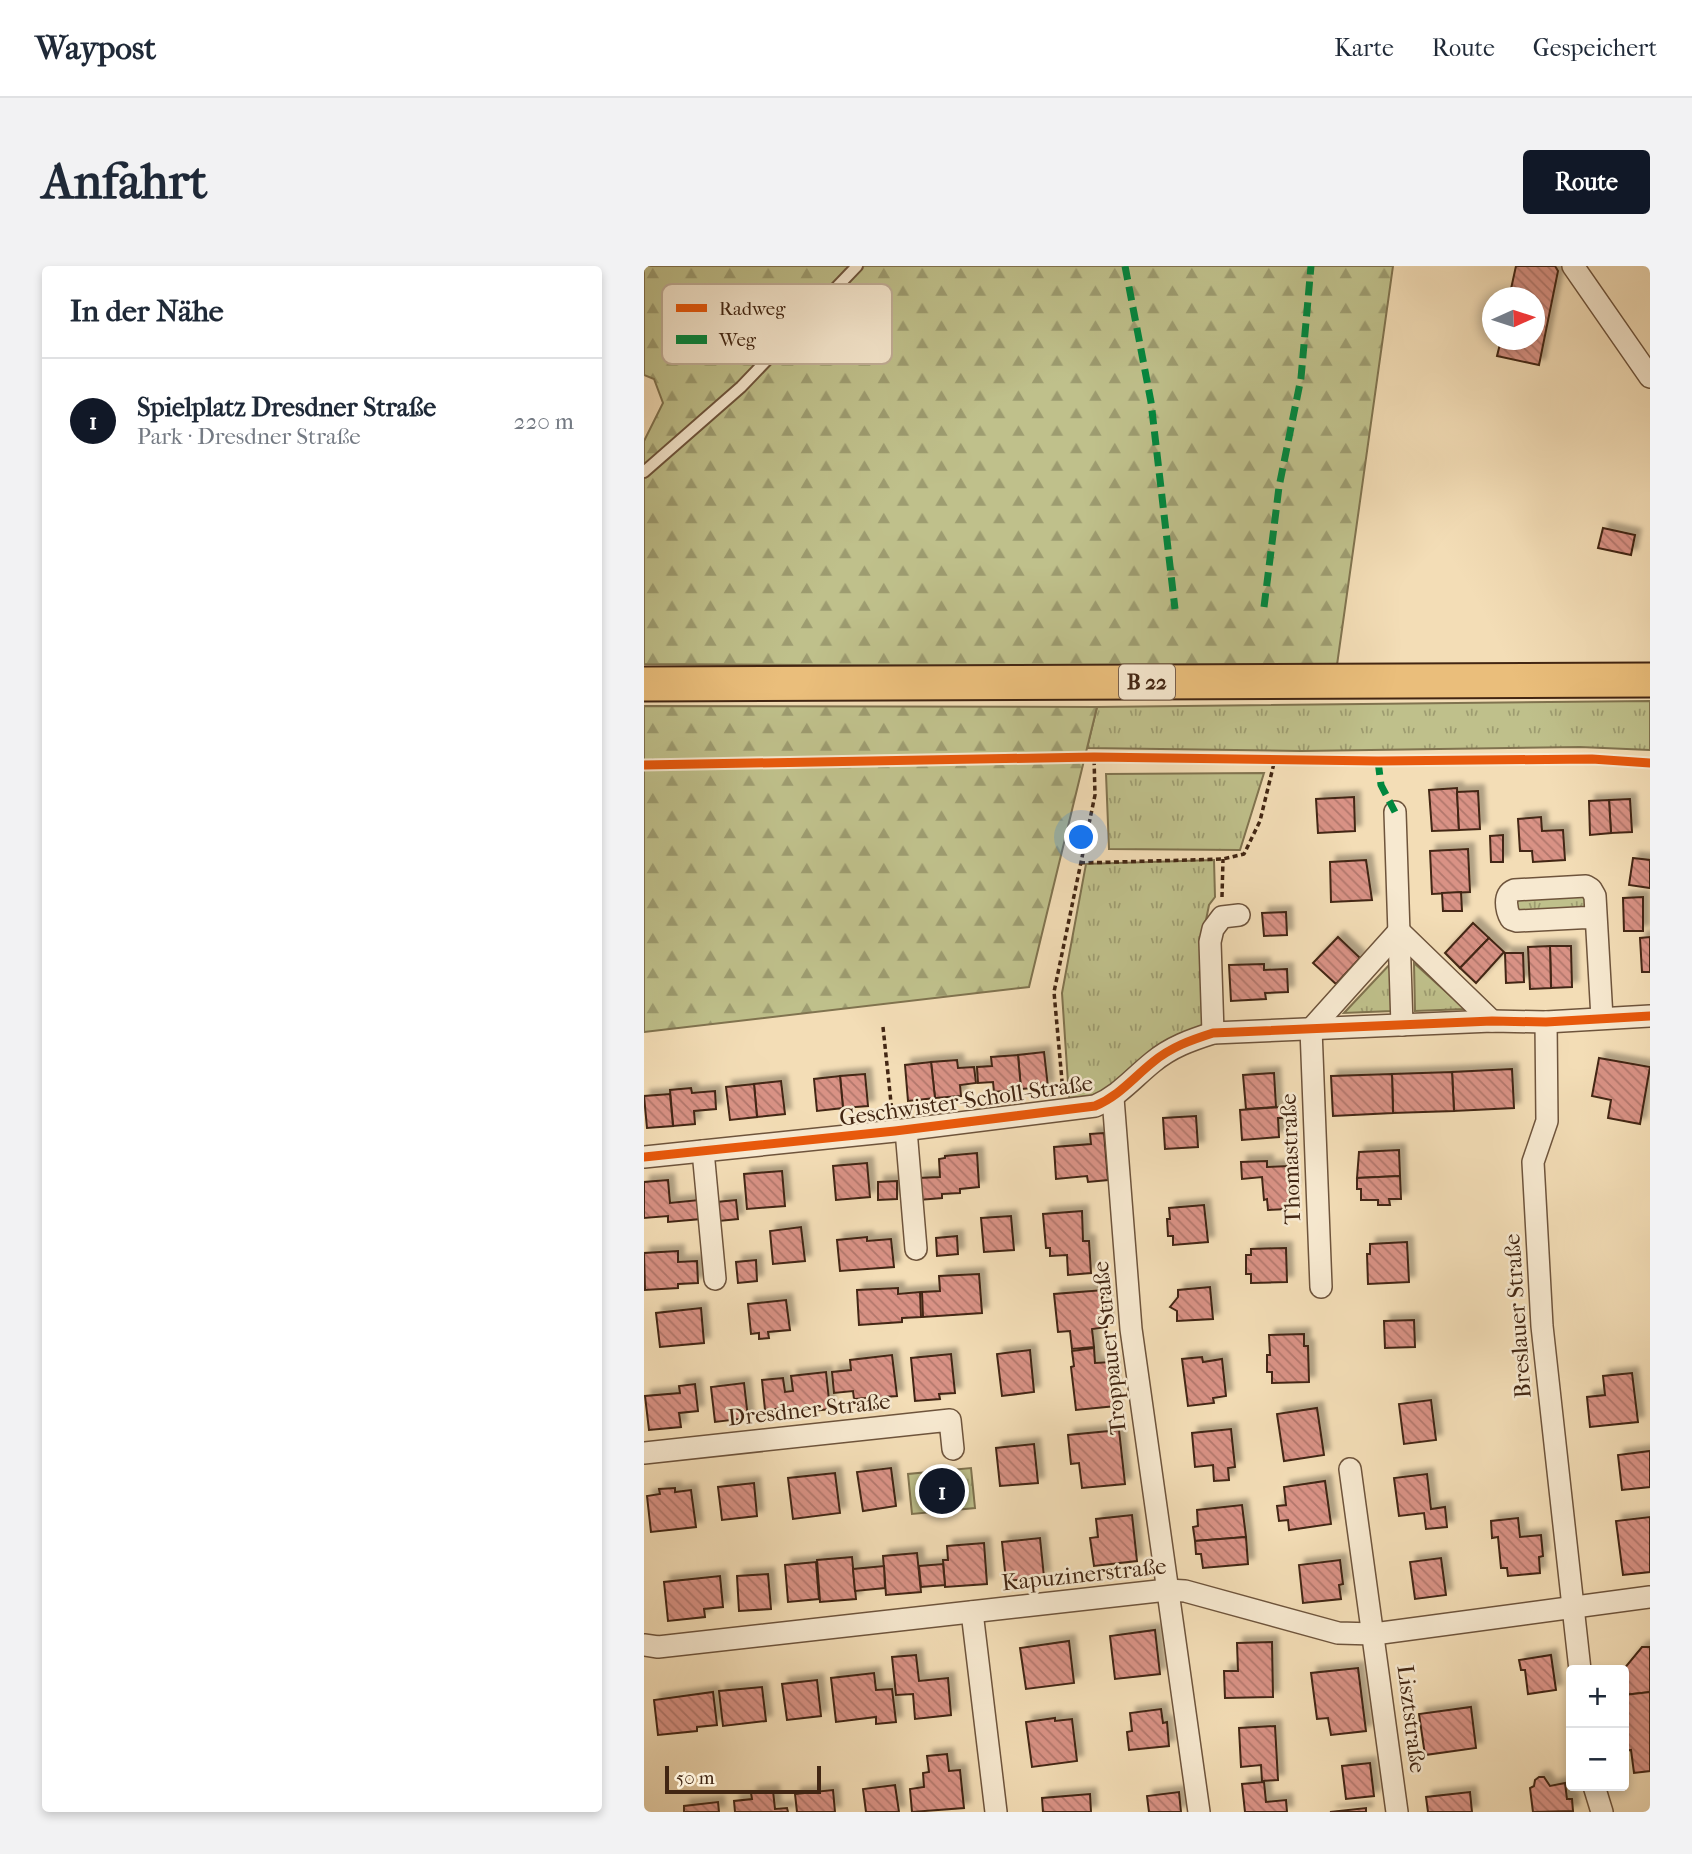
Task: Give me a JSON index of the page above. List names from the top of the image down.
{
  "streets": {
    "main road": ["B 22"],
    "street": [
      "Geschwister-Scholl-Straße",
      "Thomastraße",
      "Breslauer Straße",
      "Troppauer Straße",
      "Dresdner Straße",
      "Kapuzinerstraße",
      "Lisztstraße"
    ]
  },
  "crossings": [
    ["Geschwister-Scholl-Straße", "Thomastraße"],
    ["Geschwister-Scholl-Straße", "Breslauer Straße"],
    ["Geschwister-Scholl-Straße", "Troppauer Straße"],
    ["Breslauer Straße", "Kapuzinerstraße"],
    ["Troppauer Straße", "Kapuzinerstraße"],
    ["Kapuzinerstraße", "Lisztstraße"]
  ],
  "legend": ["Radweg", "Weg"],
  "scale_bar": "50 m",
  "north": "right",
  "page": {
    "header": "Waypost",
    "nav": ["Karte", "Route", "Gespeichert"],
    "buttons": "Route",
    "title": "Anfahrt",
    "heading": "In der Nähe",
    "list": [
      {
        "mark": "1",
        "name": "Spielplatz Dresdner Straße",
        "note": "Park · Dresdner Straße",
        "value": "220 m"
      }
    ],
    "pins": "1",
    "map_buttons": ["+", "−"],
    "scale": "50 m"
  }
}
